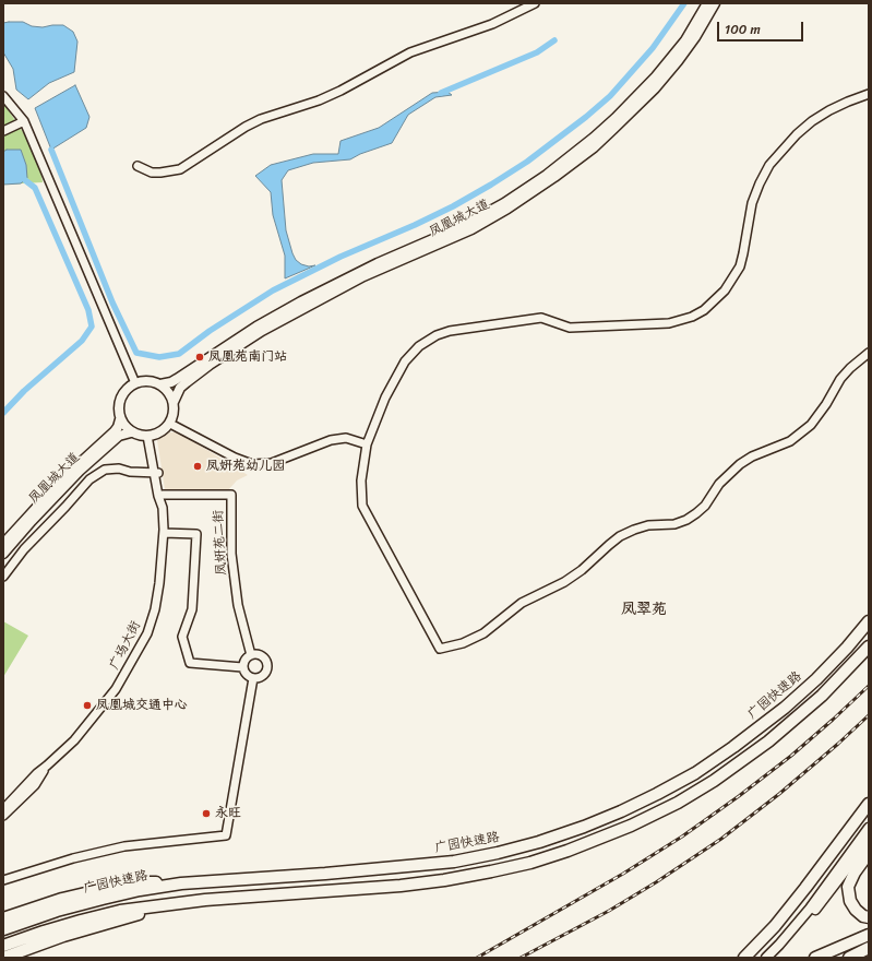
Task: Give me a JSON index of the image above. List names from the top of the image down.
{
  "streets": {
    "highway": ["广园快速路"],
    "main road": ["凤凰城大道"],
    "street": ["凤妍苑二街", "广场大街"]
  },
  "crossings": [
    ["凤凰城大道", "广场大街"],
    ["凤妍苑二街", "广场大街"]
  ],
  "districts": ["凤翠苑"],
  "places": [
    "凤凰苑南门站",
    "凤妍苑幼儿园",
    "凤凰城交通中心",
    "永旺"
  ],
  "scale_bar": "100 m"
}
